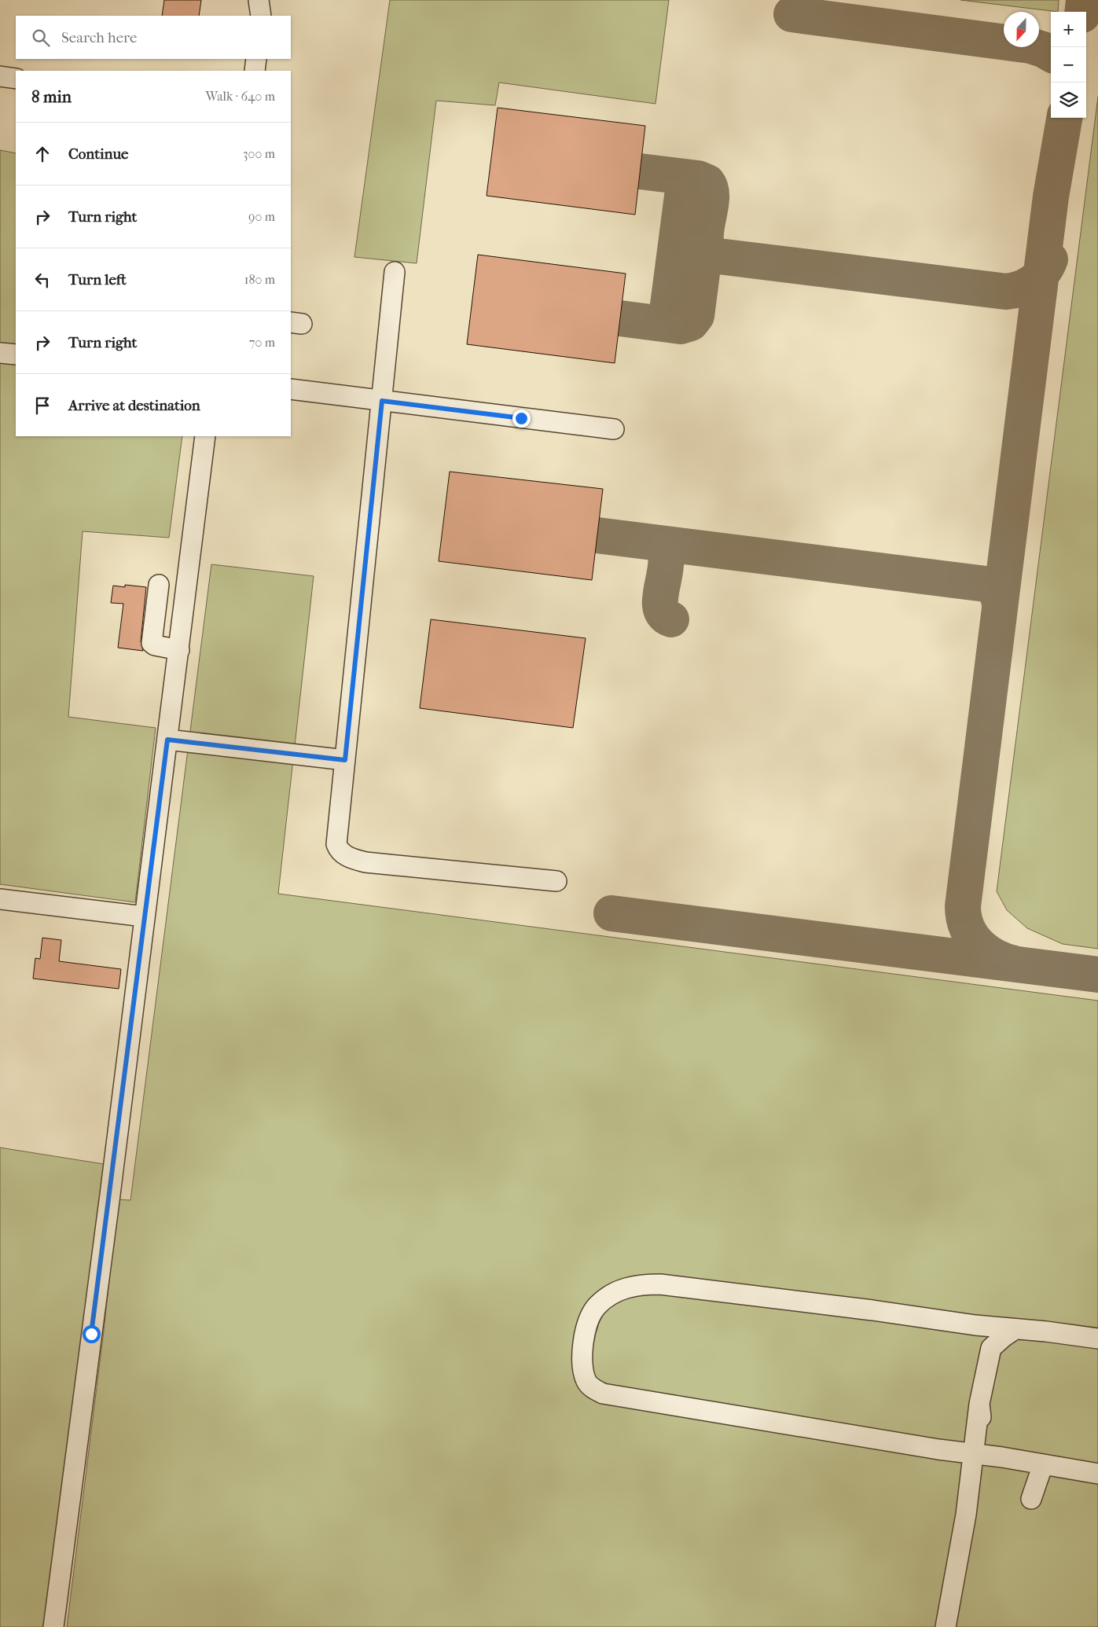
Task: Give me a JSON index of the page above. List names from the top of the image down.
{
  "north": "bottom",
  "page": {
    "map_buttons": ["+", "−"],
    "search": "Search here",
    "heading": ["8 min", "Walk · 640 m"],
    "list": [
      ["Continue", "300 m"],
      ["Turn right", "90 m"],
      ["Turn left", "180 m"],
      ["Turn right", "70 m"],
      "Arrive at destination"
    ]
  }
}
